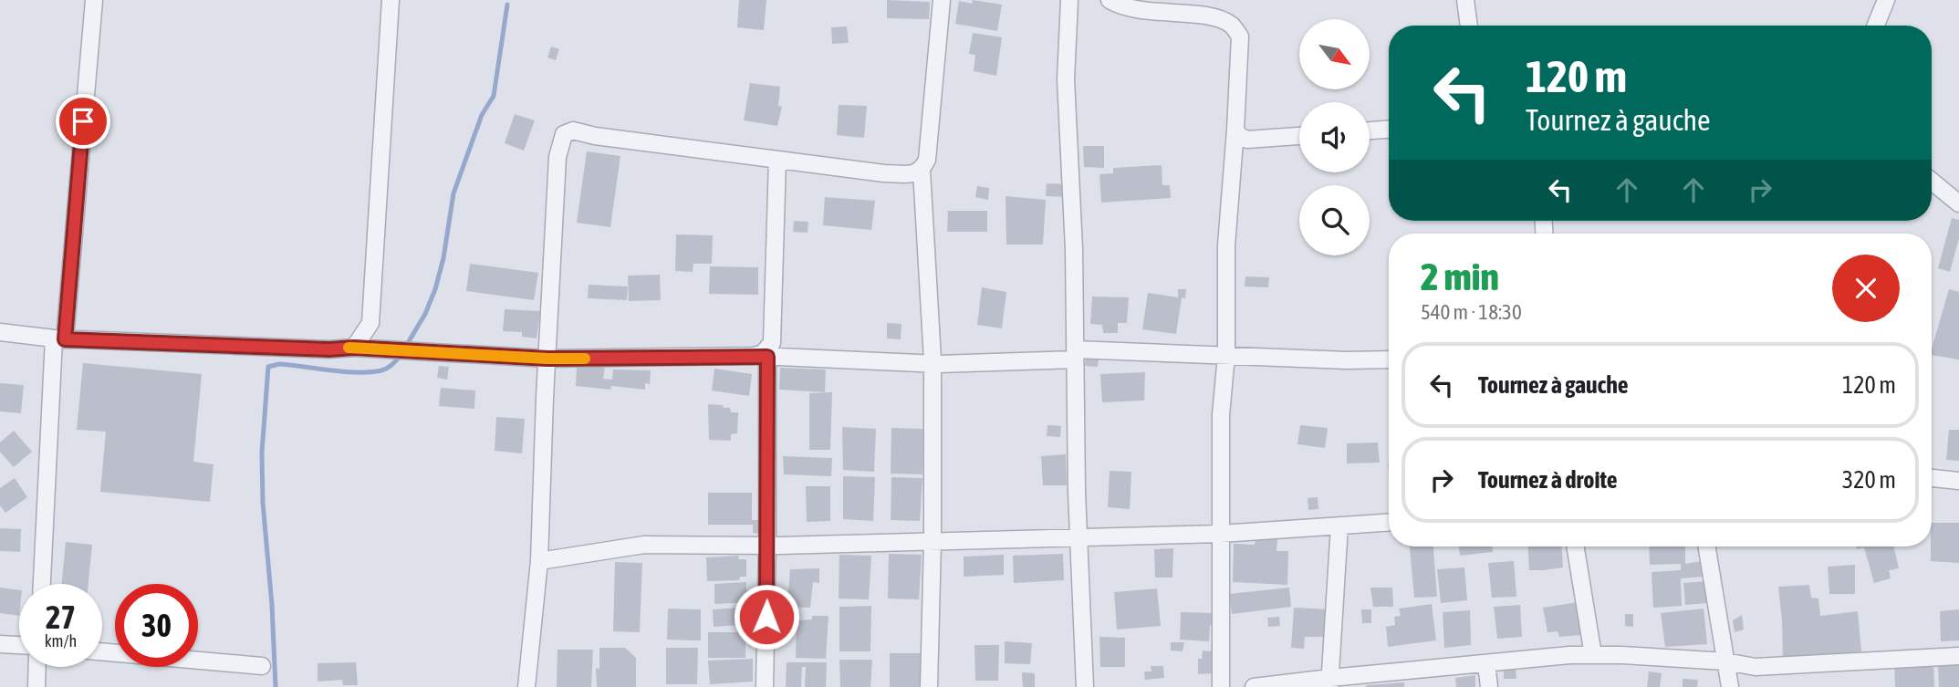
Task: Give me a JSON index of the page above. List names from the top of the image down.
{
  "north": "bottom right",
  "page": {
    "turn": ["120 m", "Tournez à gauche"],
    "heading": ["2 min", "540 m · 18:30"],
    "list": [
      {
        "name": "Tournez à gauche",
        "value": "120 m"
      },
      {
        "name": "Tournez à droite",
        "value": "320 m"
      }
    ],
    "speed": "27 km/h",
    "limit": "30"
  }
}
